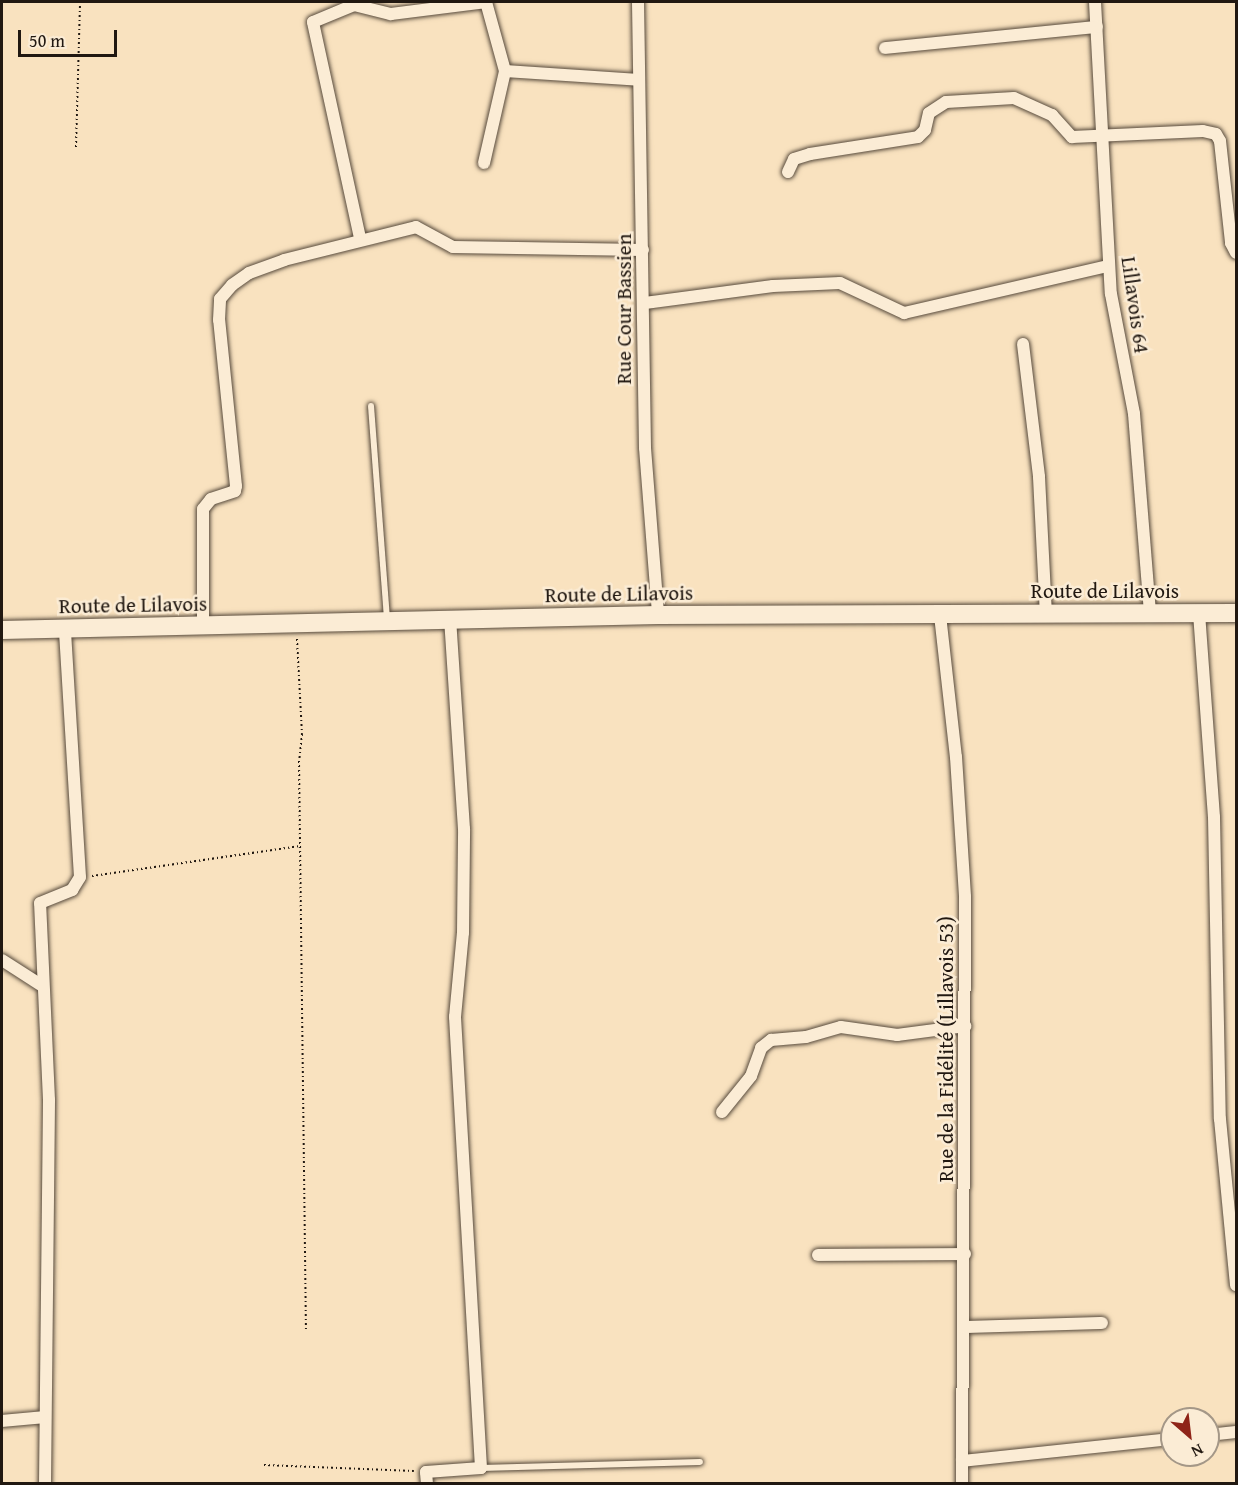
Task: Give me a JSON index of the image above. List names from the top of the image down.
{
  "streets": {
    "main road": ["Route de Lilavois"],
    "street": ["Lillavois 64", "Rue Cour Bassien", "Rue de la Fidélité (Lillavois 53)"]
  },
  "crossings": [
    ["Lillavois 64", "Route de Lilavois"],
    ["Rue Cour Bassien", "Route de Lilavois"],
    ["Route de Lilavois", "Rue de la Fidélité (Lillavois 53)"]
  ],
  "scale_bar": "50 m",
  "north": "bottom right"
}
